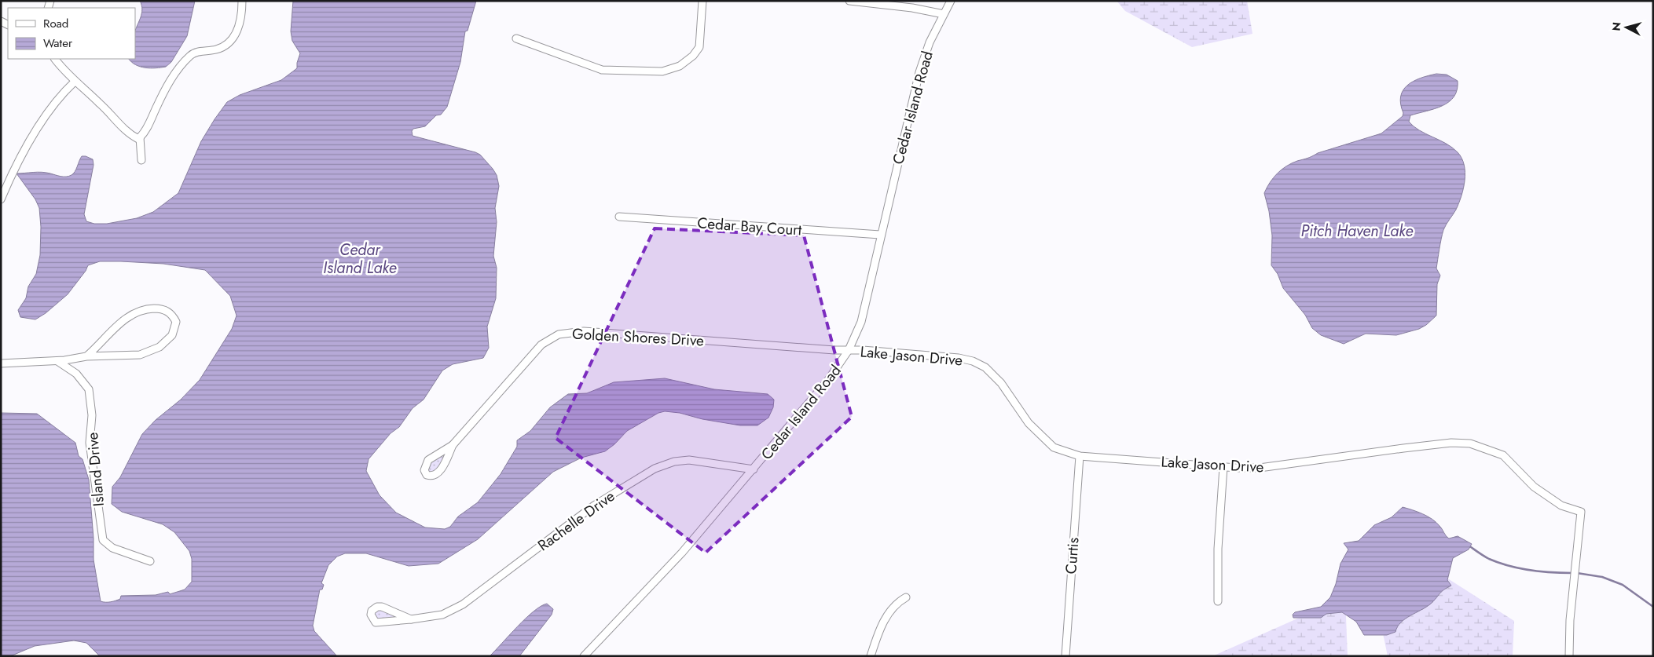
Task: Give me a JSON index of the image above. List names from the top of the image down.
{
  "streets": {
    "street": [
      "Cedar Island Road",
      "Cedar Bay Court",
      "Golden Shores Drive",
      "Lake Jason Drive",
      "Island Drive",
      "Rachelle Drive",
      "Curtis"
    ]
  },
  "crossings": [
    ["Cedar Island Road", "Cedar Bay Court"],
    ["Cedar Island Road", "Golden Shores Drive"],
    ["Cedar Island Road", "Lake Jason Drive"],
    ["Cedar Island Road", "Rachelle Drive"],
    ["Golden Shores Drive", "Lake Jason Drive"],
    ["Lake Jason Drive", "Curtis"]
  ],
  "water": ["Pitch Haven Lake", "Cedar Island Lake"],
  "legend": ["Road", "Water"],
  "north": "left"
}
